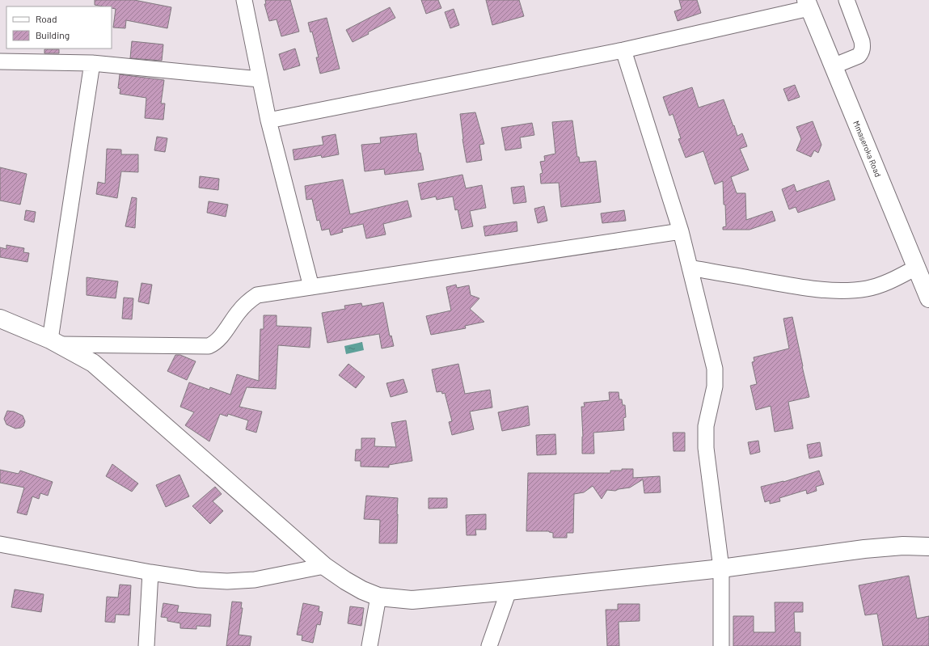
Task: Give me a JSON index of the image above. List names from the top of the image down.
{
  "streets": {
    "street": ["Mmaseroka Road"]
  },
  "legend": ["Road", "Building"]
}
